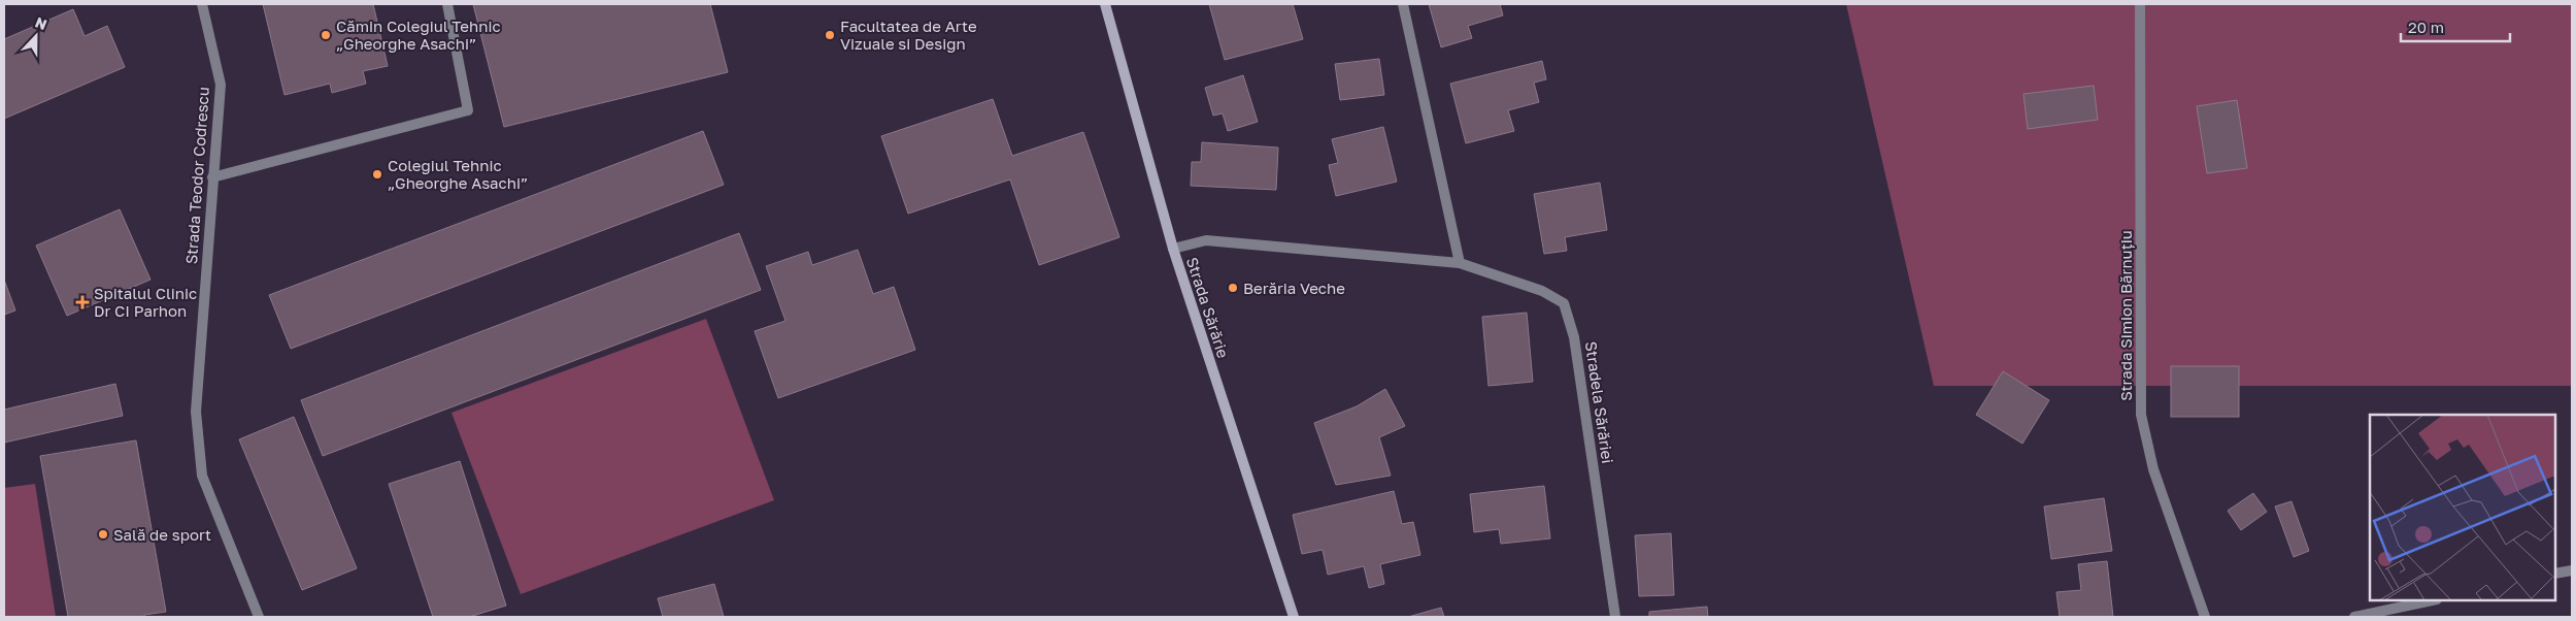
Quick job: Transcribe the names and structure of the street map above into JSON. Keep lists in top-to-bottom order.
{
  "streets": {
    "street": [
      "Strada Teodor Codrescu",
      "Strada Sărărie",
      "Strada Simion Bărnuțiu",
      "Stradela Sărăriei"
    ]
  },
  "crossings": [
    ["Strada Sărărie", "Stradela Sărăriei"]
  ],
  "places": {
    "other": [
      "Cămin Colegiul Tehnic „Gheorghe Asachi”",
      "Facultatea de Arte Vizuale si Design",
      "Colegiul Tehnic „Gheorghe Asachi”",
      "Berăria Veche",
      "Sală de sport"
    ],
    "health": ["Spitalul Clinic Dr CI Parhon"]
  },
  "scale_bar": "20 m",
  "north": "top"
}
